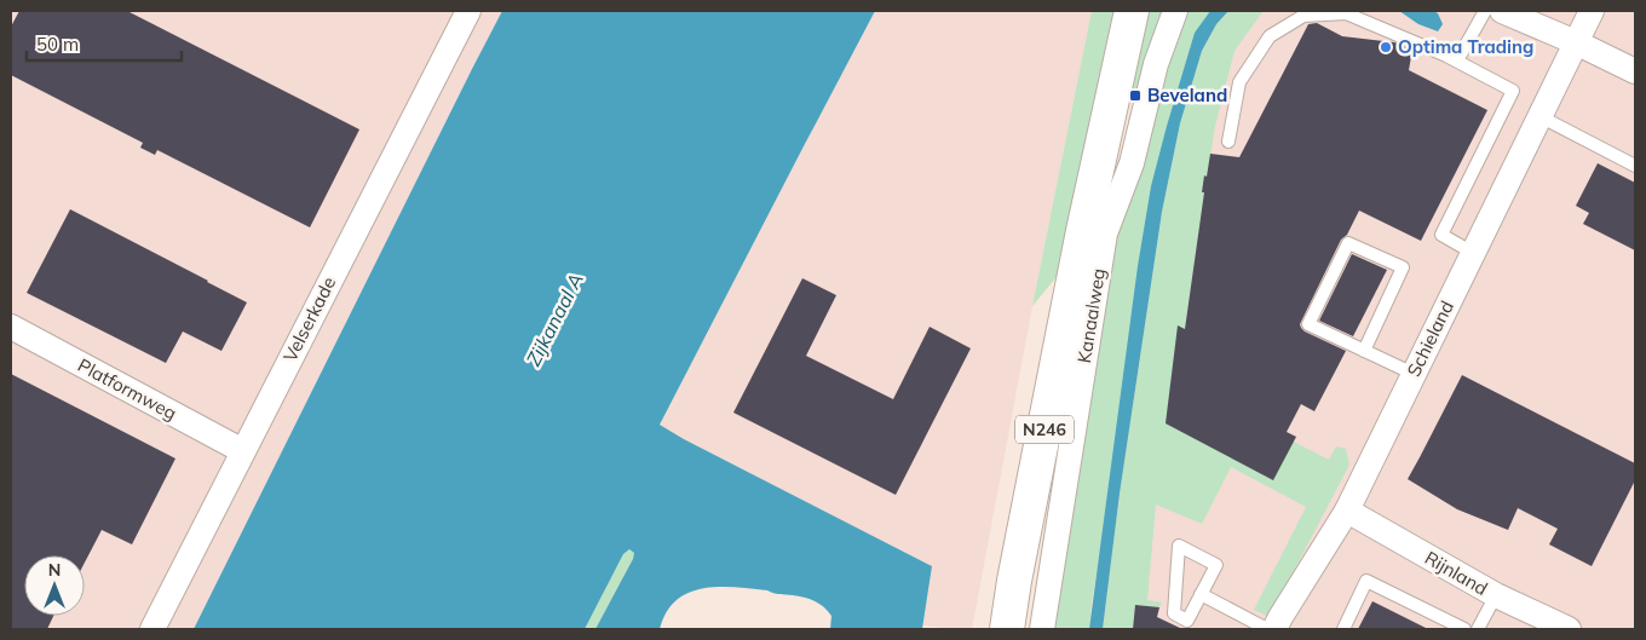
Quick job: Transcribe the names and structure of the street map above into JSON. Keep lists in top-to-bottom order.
{
  "streets": {
    "main road": ["Kanaalweg", "N246"],
    "street": [
      "Velserkade",
      "Schieland",
      "Platformweg",
      "Rijnland"
    ]
  },
  "crossings": [
    ["Velserkade", "Platformweg"],
    ["Schieland", "Rijnland"]
  ],
  "water": ["Zijkanaal A"],
  "places": {
    "other": ["Optima Trading"],
    "transit": ["Beveland"]
  },
  "scale_bar": "50 m",
  "north": "top"
}
